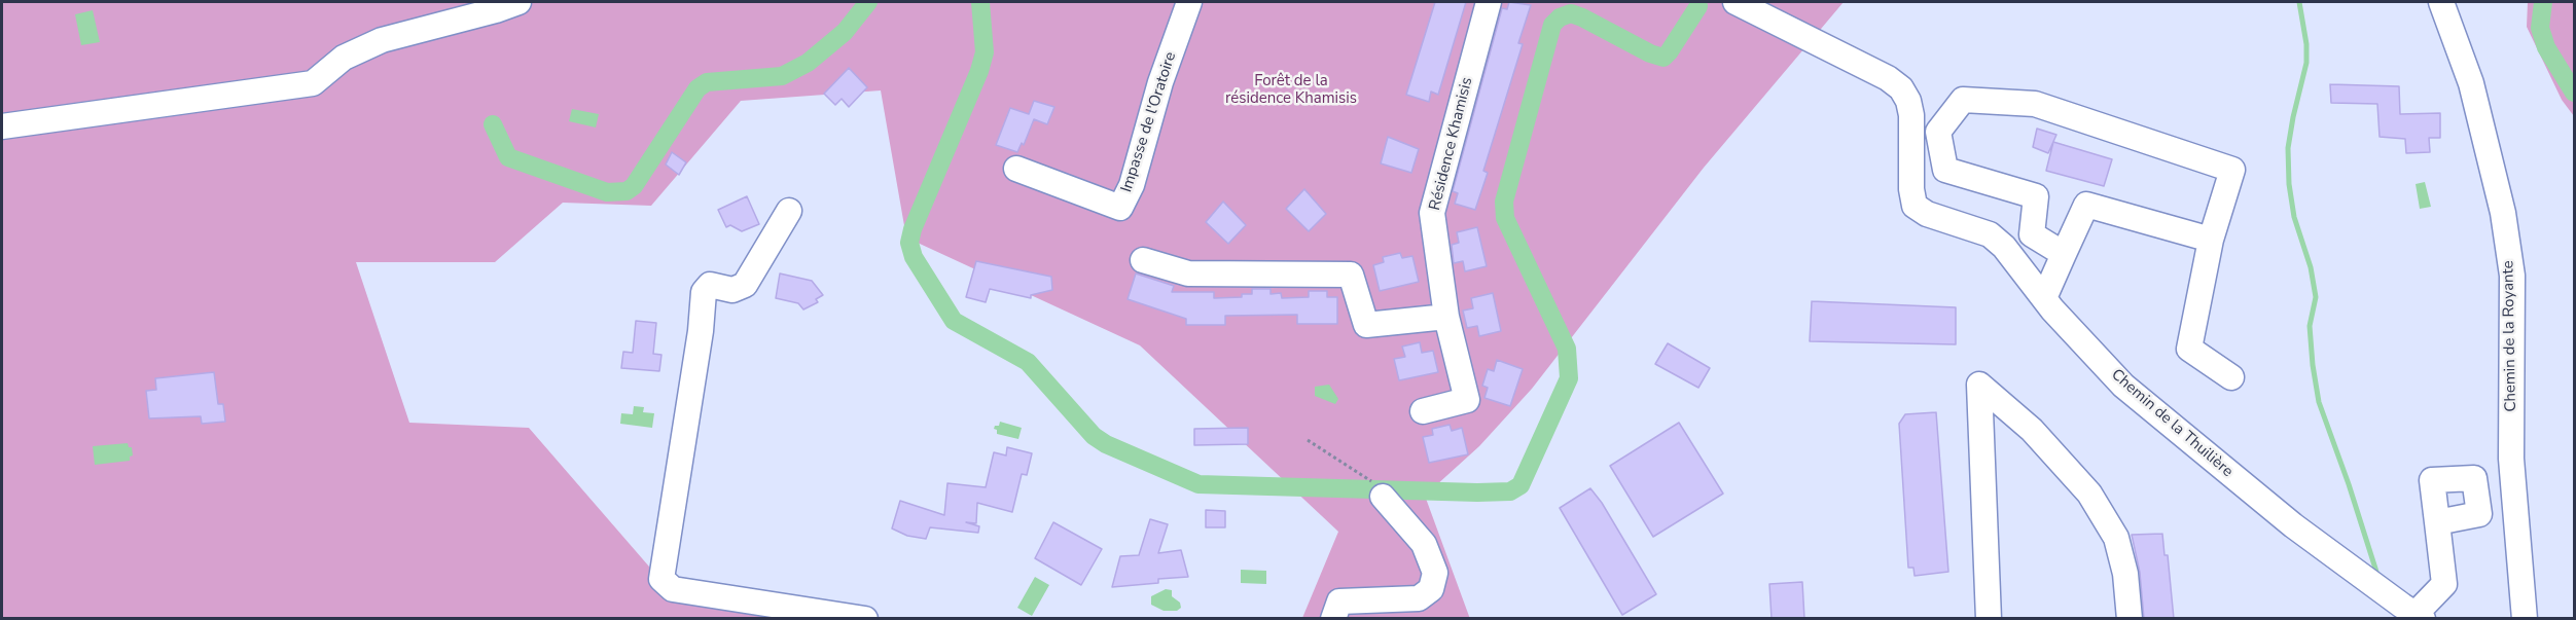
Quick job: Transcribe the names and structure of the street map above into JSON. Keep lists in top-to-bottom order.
{
  "streets": {
    "street": [
      "Impasse de l'Oratoire",
      "Résidence Khamisis",
      "Chemin de la Royante",
      "Chemin de la Thuilière"
    ]
  },
  "parks": ["Forêt de la résidence Khamisis"]
}
